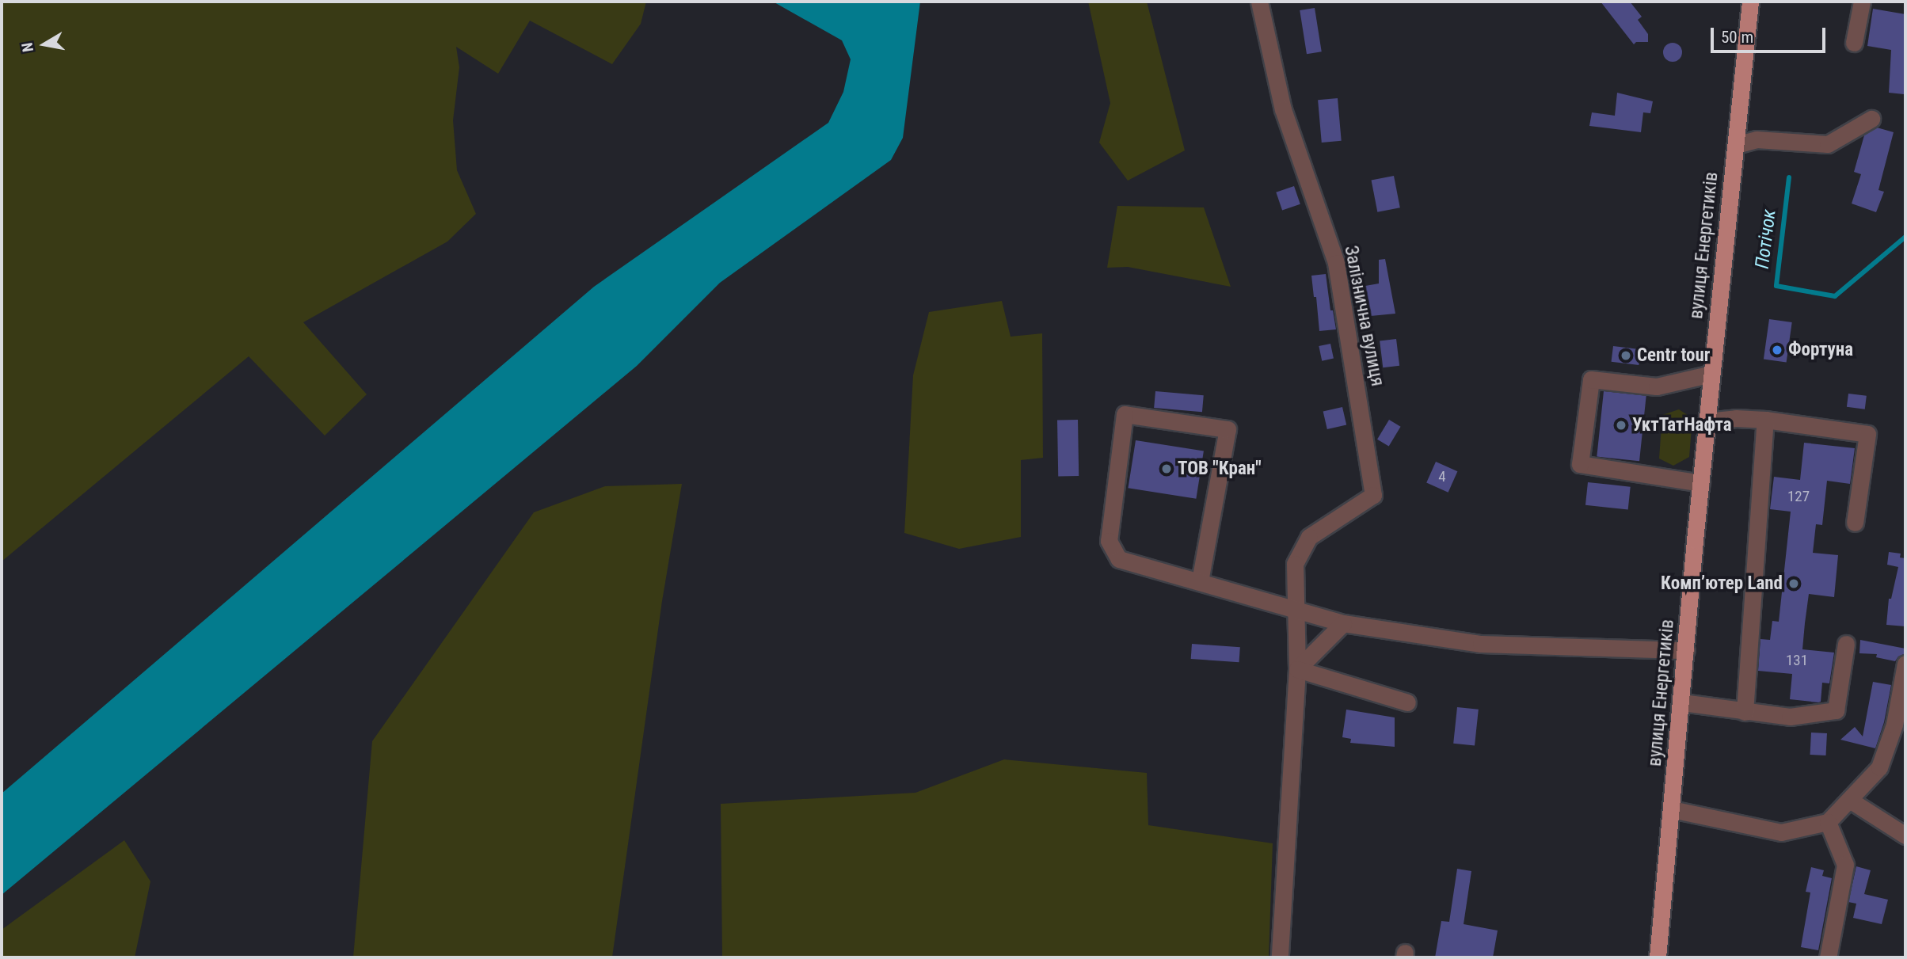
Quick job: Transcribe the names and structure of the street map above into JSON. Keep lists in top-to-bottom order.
{
  "streets": {
    "main road": ["вулиця Енергетиків"],
    "street": ["Залізнична вулиця"]
  },
  "water": ["Потічок"],
  "places": [
    "Фортуна",
    "Centr tour",
    "УктТатНафта",
    "ТОВ \"Кран\"",
    "Комп’ютер Land"
  ],
  "house_numbers": ["4", "127", "131"],
  "scale_bar": "50 m",
  "north": "left"
}
